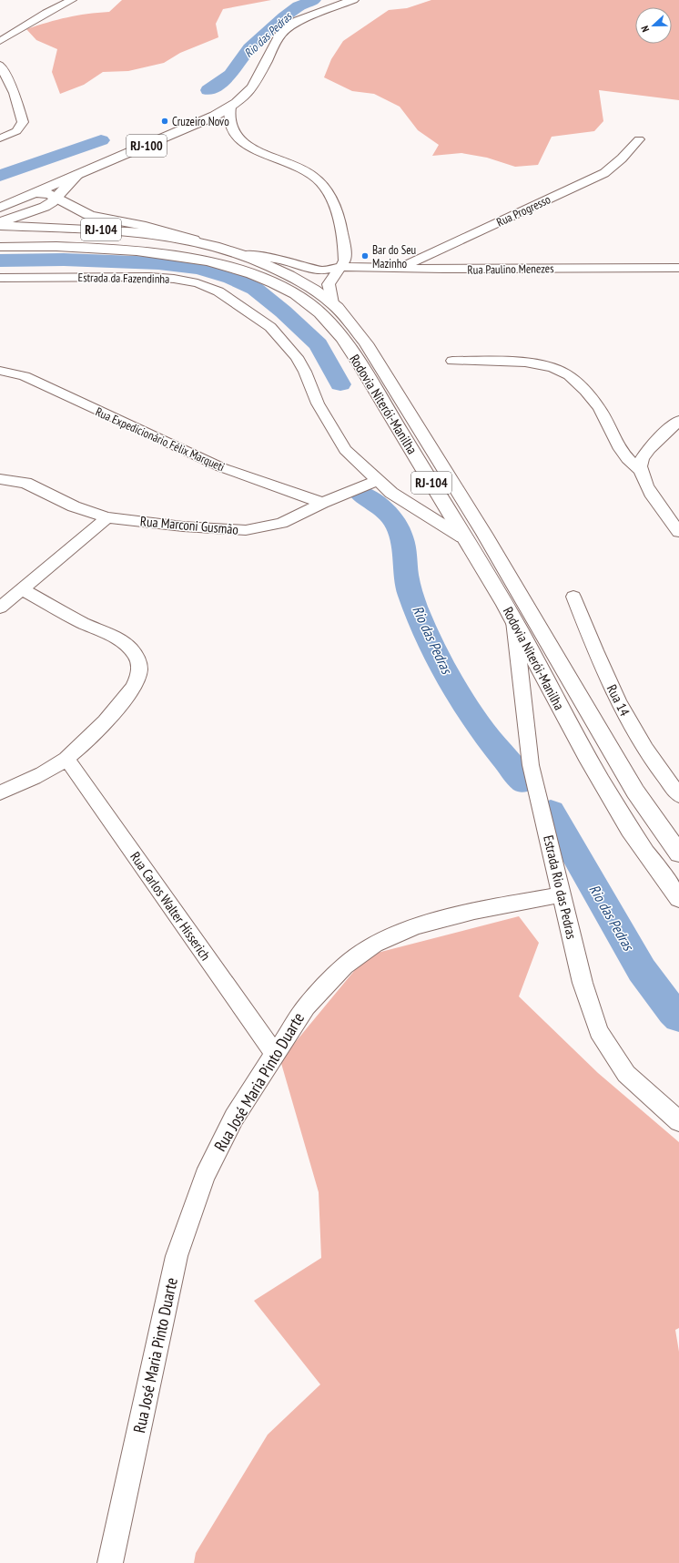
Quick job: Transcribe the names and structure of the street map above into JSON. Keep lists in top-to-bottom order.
{
  "streets": {
    "main road": ["RJ-100", "RJ-104", "Rodovia Niterói-Manilha"],
    "street": [
      "Rua Progresso",
      "Rua Paulino Menezes",
      "Estrada da Fazendinha",
      "Rua Expedicionário Félix Marqueti",
      "Rua Marconi Gusmão",
      "Rua 14",
      "Estrada Rio das Pedras",
      "Rua Carlos Walter Hisserich",
      "Rua José Maria Pinto Duarte"
    ]
  },
  "crossings": [
    ["Rua Progresso", "Rua Paulino Menezes"],
    ["Rua Paulino Menezes", "Rodovia Niterói-Manilha"],
    ["Estrada da Fazendinha", "Rodovia Niterói-Manilha"],
    ["Estrada da Fazendinha", "Rua Marconi Gusmão"],
    ["Rodovia Niterói-Manilha", "Estrada Rio das Pedras"],
    ["Rua Expedicionário Félix Marqueti", "Rua Marconi Gusmão"],
    ["Estrada Rio das Pedras", "Rua José Maria Pinto Duarte"],
    ["Rua Carlos Walter Hisserich", "Rua José Maria Pinto Duarte"]
  ],
  "water": ["Rio das Pedras"],
  "places": ["Cruzeiro Novo", "Bar do Seu Mazinho"],
  "north": "left"
}
